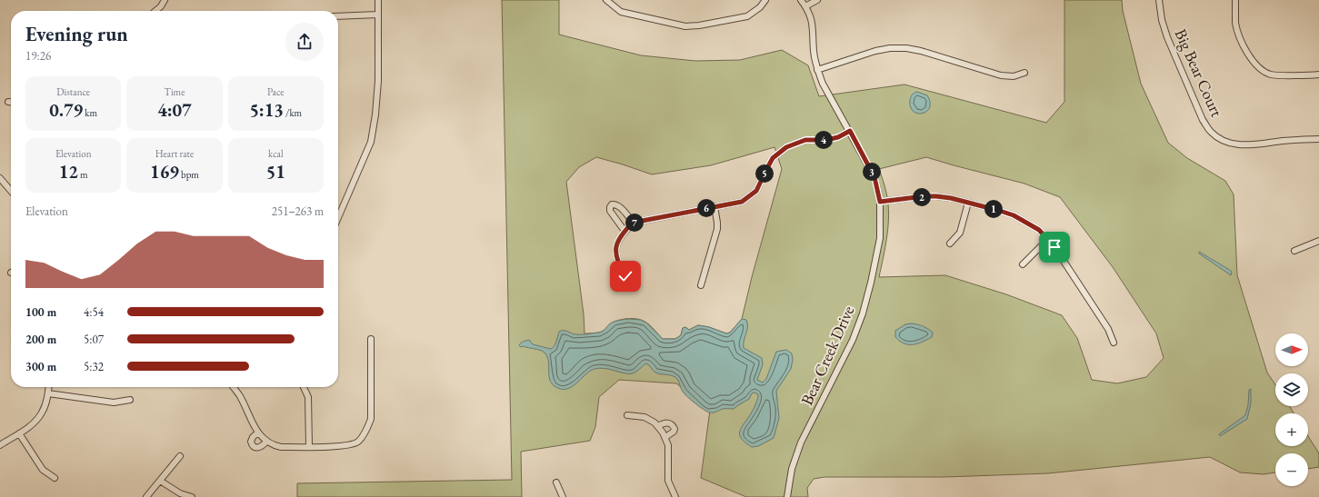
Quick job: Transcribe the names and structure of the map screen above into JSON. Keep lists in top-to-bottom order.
{
  "streets": {
    "street": ["Big Bear Court", "Bear Creek Drive"]
  },
  "north": "right",
  "page": {
    "heading": ["Evening run", "19:26"],
    "stats": [
      ["Distance", "0.79 km"],
      ["Time", "4:07"],
      ["Pace", "5:13 /km"],
      ["Elevation", "12 m"],
      ["Heart rate", "169 bpm"],
      ["kcal", "51"]
    ],
    "pins": [
      "4",
      "3",
      "5",
      "2",
      "6",
      "1",
      "7"
    ],
    "chart": ["Elevation", "251–263 m"],
    "list": [
      {
        "name": "100 m",
        "note": "4:54"
      },
      {
        "name": "200 m",
        "note": "5:07"
      },
      {
        "name": "300 m",
        "note": "5:32"
      }
    ],
    "map_buttons": ["+", "−"]
  }
}
